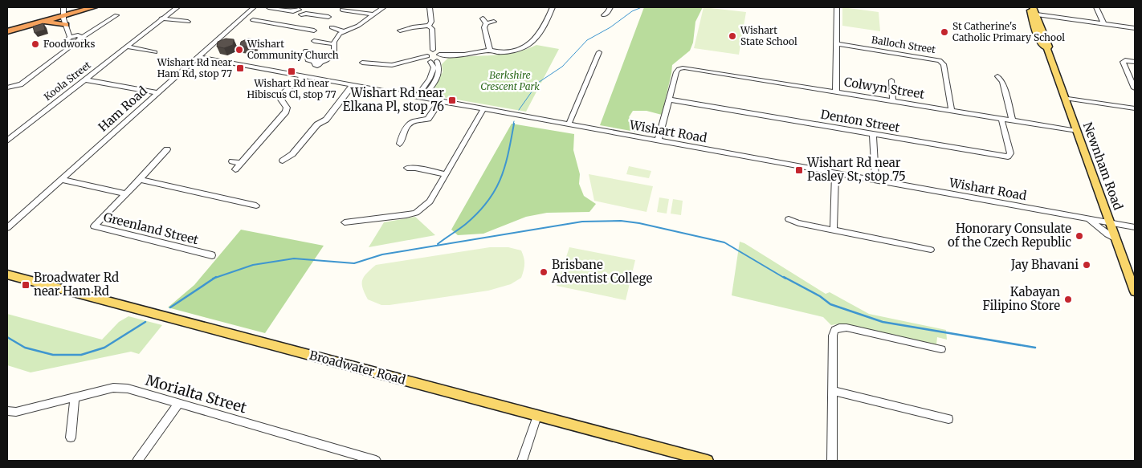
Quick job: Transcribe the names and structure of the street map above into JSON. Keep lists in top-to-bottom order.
{
  "streets": {
    "main road": ["Newnham Road", "Broadwater Road"],
    "street": [
      "Balloch Street",
      "Koola Street",
      "Colwyn Street",
      "Ham Road",
      "Denton Street",
      "Wishart Road",
      "Greenland Street",
      "Morialta Street"
    ]
  },
  "crossings": [
    ["Balloch Street", "Colwyn Street"],
    ["Colwyn Street", "Denton Street"],
    ["Colwyn Street", "Newnham Road"],
    ["Ham Road", "Wishart Road"],
    ["Wishart Road", "Newnham Road"]
  ],
  "parks": ["Berkshire Crescent Park"],
  "places": {
    "other": [
      "St Catherine's Catholic Primary School",
      "Wishart State School",
      "Foodworks",
      "Wishart Community Church",
      "Honorary Consulate of the Czech Republic",
      "Jay Bhavani",
      "Brisbane Adventist College",
      "Kabayan Filipino Store"
    ],
    "transit": [
      "Wishart Rd near Ham Rd, stop 77",
      "Wishart Rd near Hibiscus Cl, stop 77",
      "Wishart Rd near Elkana Pl, stop 76",
      "Wishart Rd near Pasley St, stop 75",
      "Broadwater Rd near Ham Rd"
    ]
  }
}
